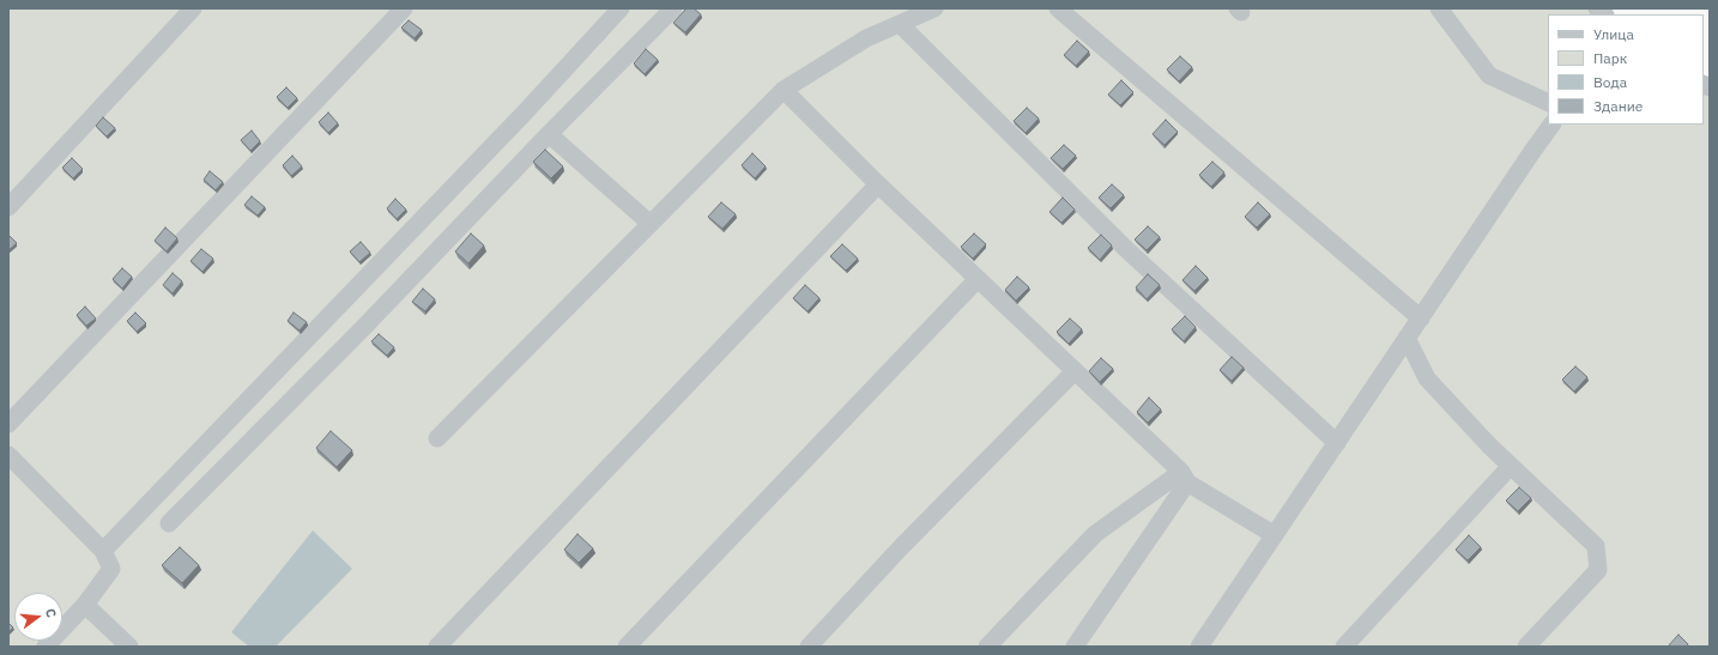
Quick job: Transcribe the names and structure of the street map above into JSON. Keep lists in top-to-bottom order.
{
  "legend": [
    "Улица",
    "Парк",
    "Вода",
    "Здание"
  ],
  "north": "right"
}
